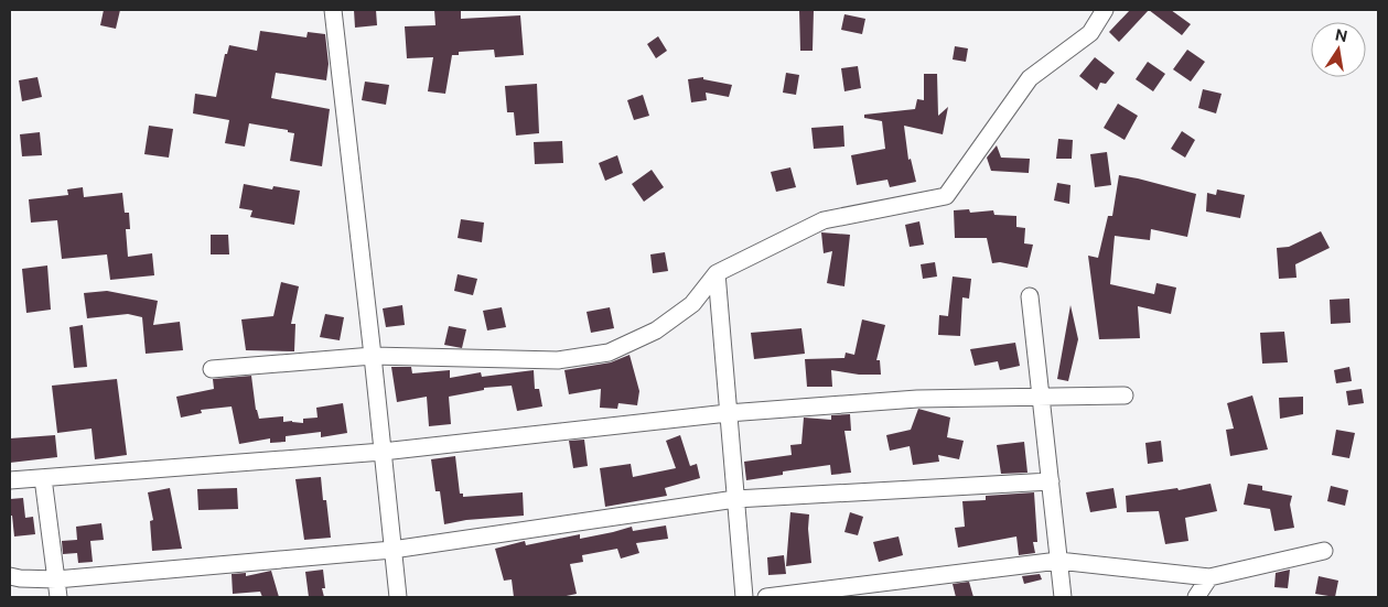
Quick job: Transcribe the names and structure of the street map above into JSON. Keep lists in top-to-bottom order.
{
  "north": "top"
}
